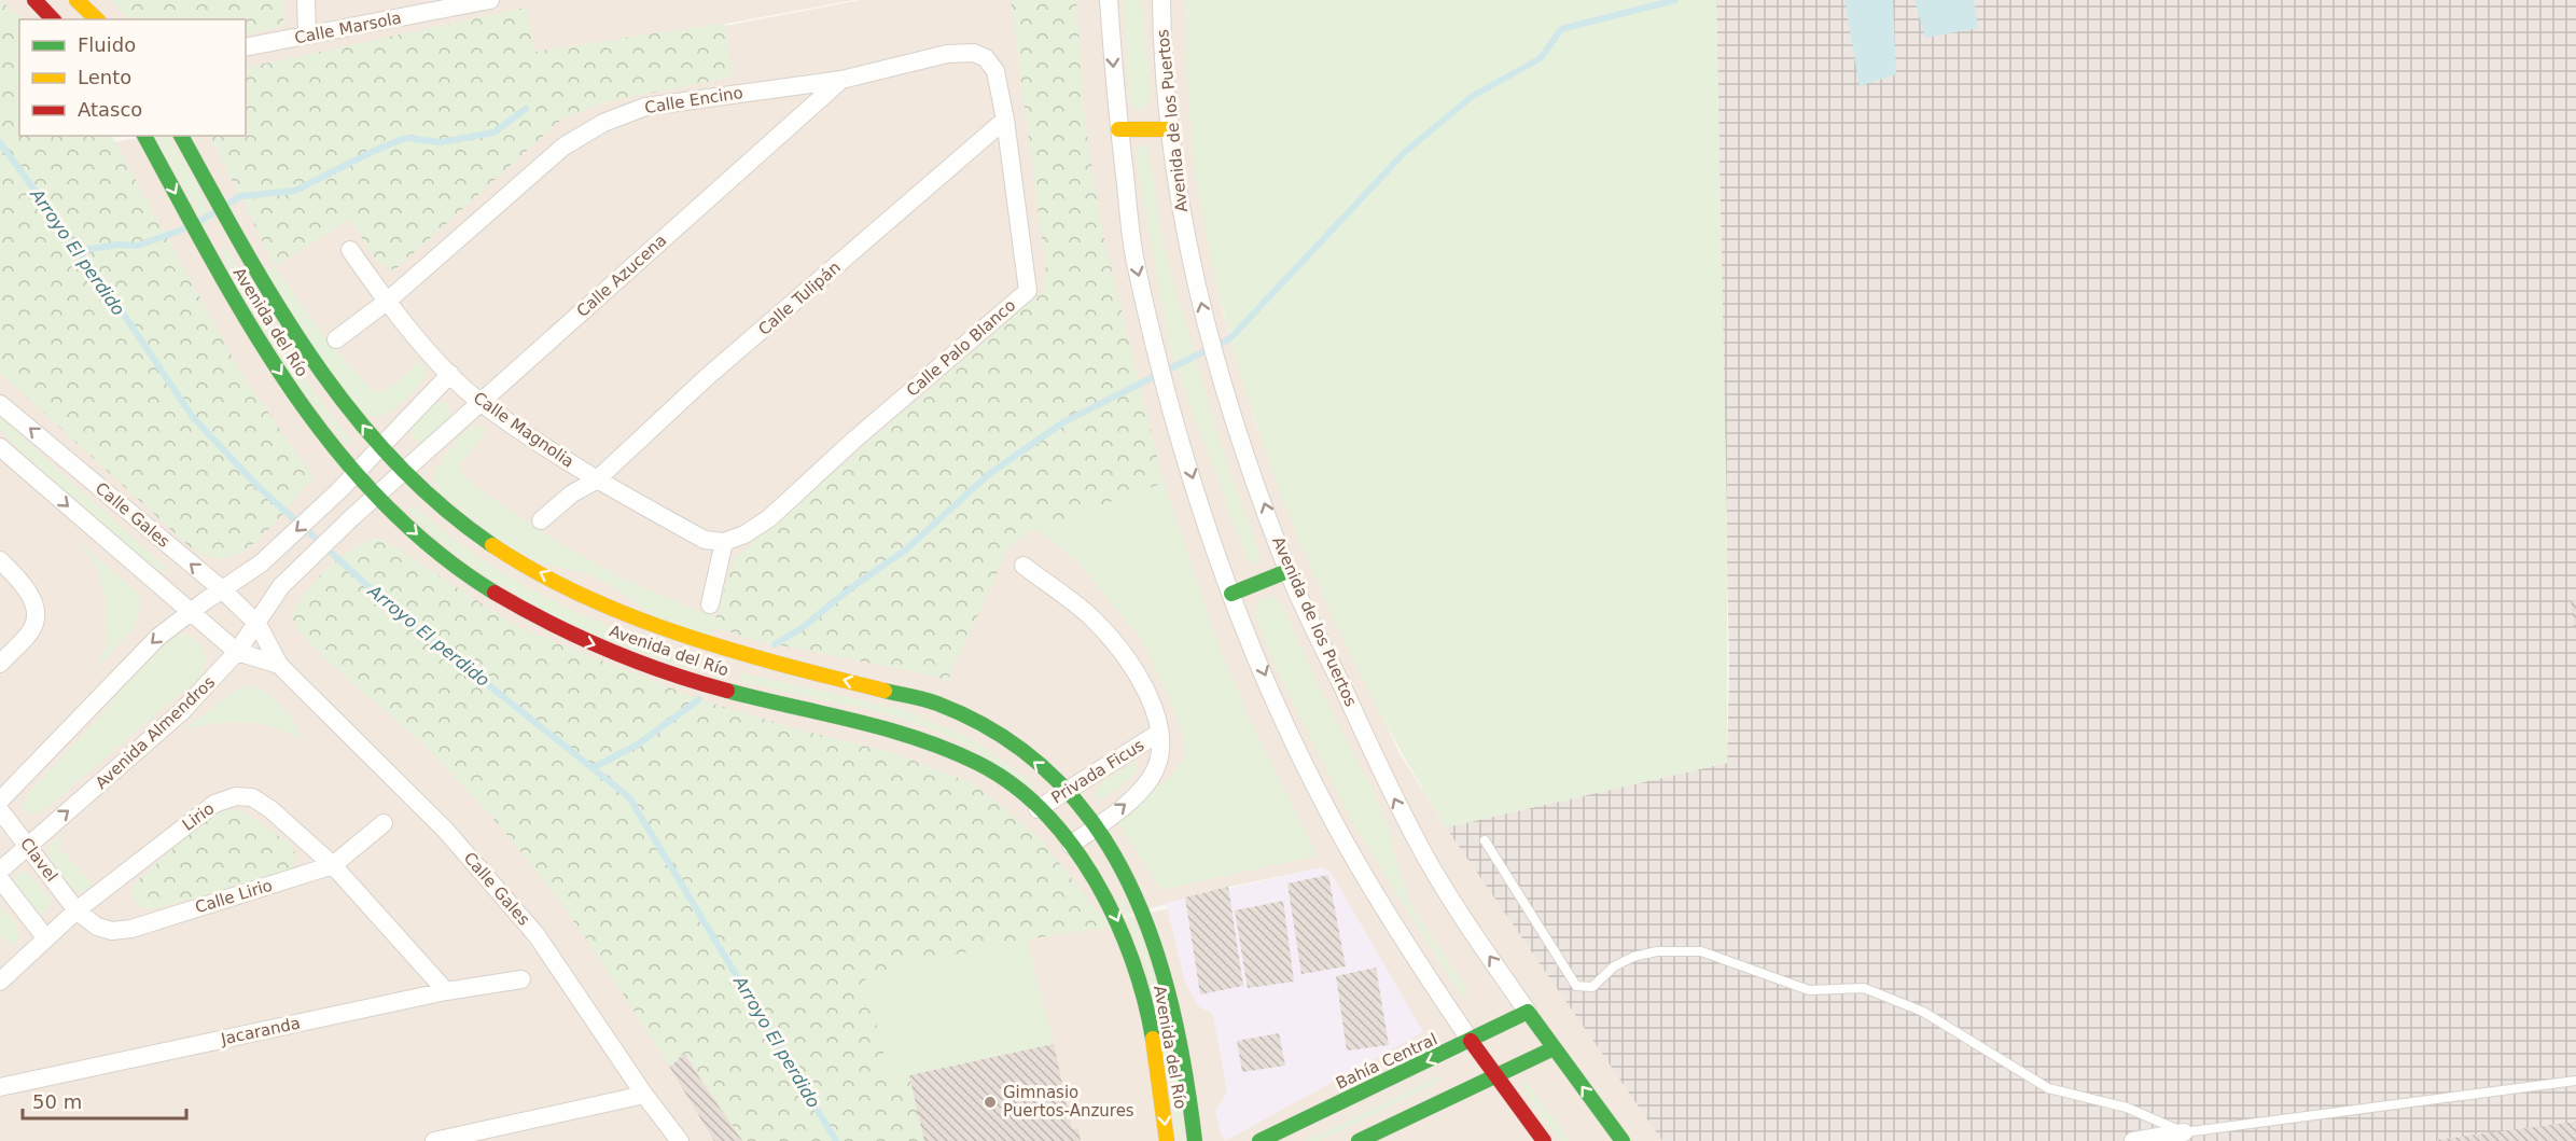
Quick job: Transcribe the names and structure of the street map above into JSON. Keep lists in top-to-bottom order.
{
  "streets": {
    "street": [
      "Calle Marsola",
      "Calle Encino",
      "Avenida de los Puertos",
      "Calle Azucena",
      "Calle Tulipán",
      "Avenida del Río",
      "Calle Palo Blanco",
      "Calle Magnolia",
      "Calle Gales",
      "Avenida Almendros",
      "Privada Ficus",
      "Lirio",
      "Clavel",
      "Calle Lirio",
      "Jacaranda",
      "Bahía Central"
    ]
  },
  "crossings": [
    ["Calle Encino", "Calle Azucena"],
    ["Calle Encino", "Calle Palo Blanco"],
    ["Calle Encino", "Calle Magnolia"],
    ["Avenida de los Puertos", "Bahía Central"],
    ["Calle Azucena", "Avenida del Río"],
    ["Calle Azucena", "Calle Magnolia"],
    ["Calle Azucena", "Avenida Almendros"],
    ["Calle Tulipán", "Calle Palo Blanco"],
    ["Calle Tulipán", "Calle Magnolia"],
    ["Avenida del Río", "Avenida Almendros"],
    ["Avenida del Río", "Privada Ficus"],
    ["Calle Palo Blanco", "Calle Magnolia"],
    ["Calle Gales", "Avenida Almendros"],
    ["Avenida Almendros", "Clavel"],
    ["Lirio", "Clavel"],
    ["Lirio", "Calle Lirio"],
    ["Lirio", "Jacaranda"],
    ["Clavel", "Calle Lirio"]
  ],
  "water": ["Arroyo El perdido"],
  "places": ["Gimnasio Puertos-Anzures"],
  "legend": ["Fluido", "Lento", "Atasco"],
  "scale_bar": "50 m"
}
